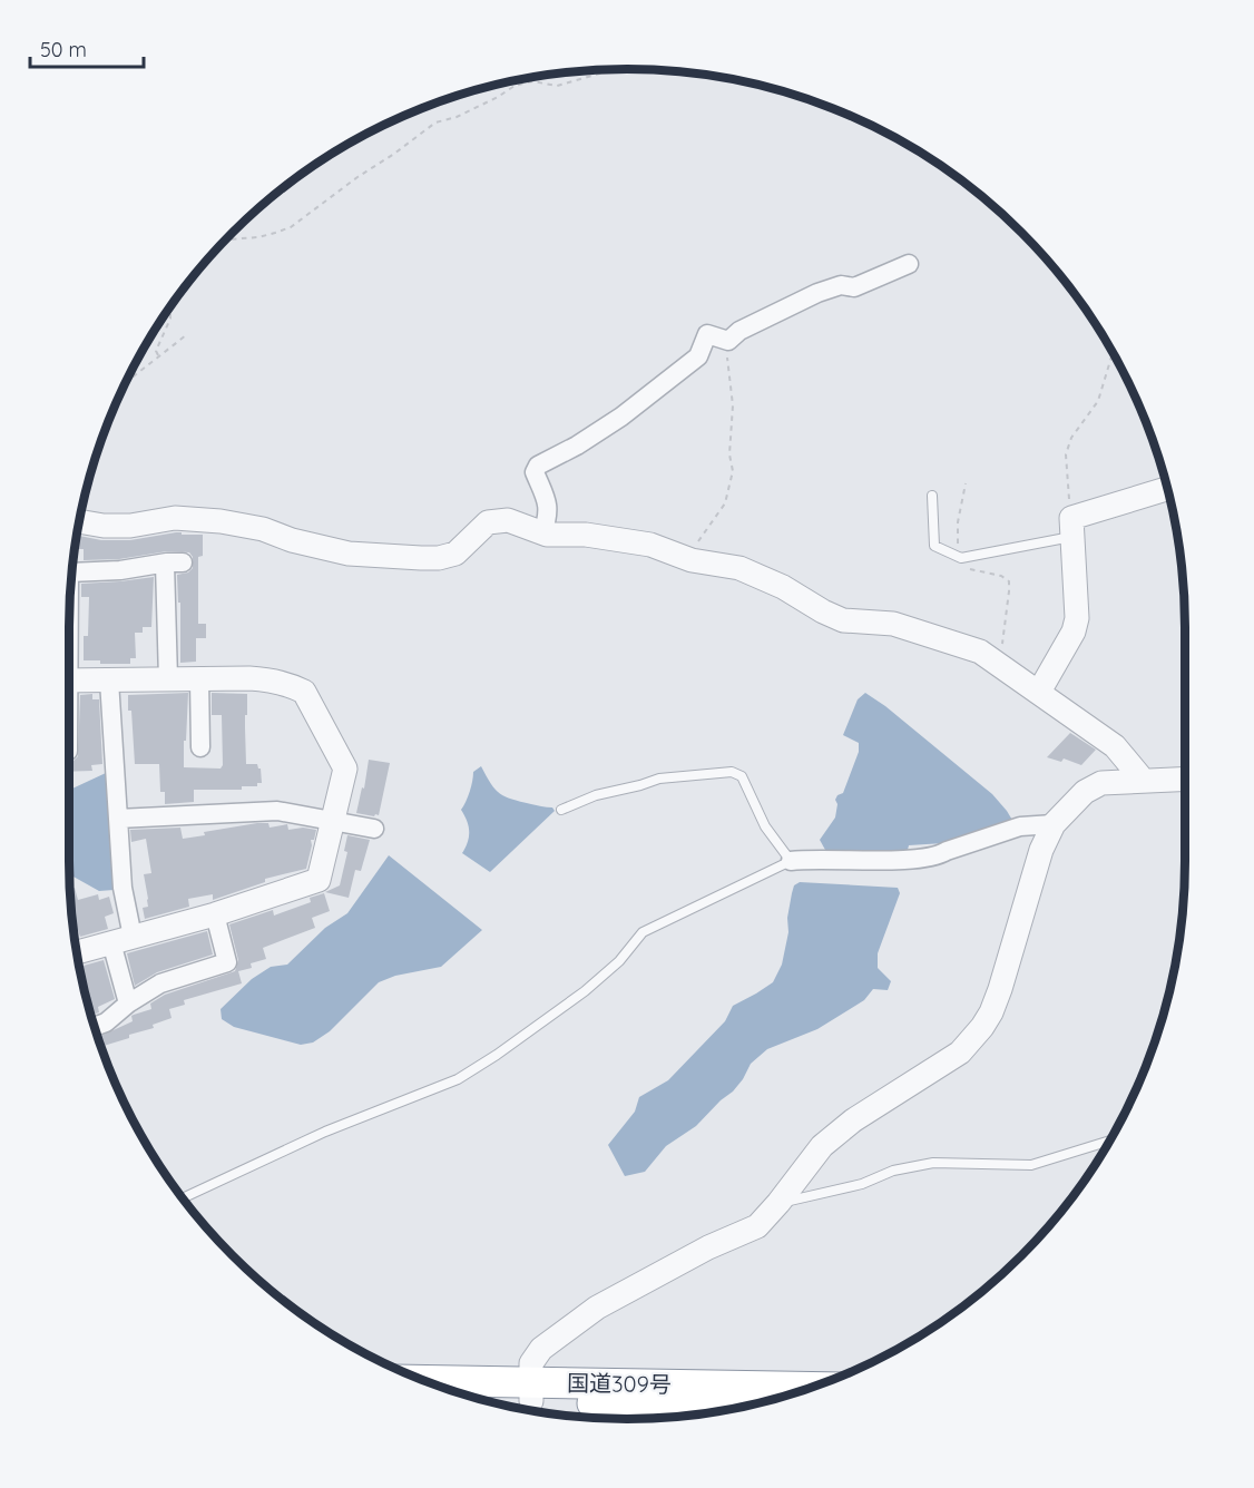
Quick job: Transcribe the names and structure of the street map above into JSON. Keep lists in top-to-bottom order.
{
  "streets": {
    "highway": ["国道309号"]
  },
  "scale_bar": "50 m"
}
